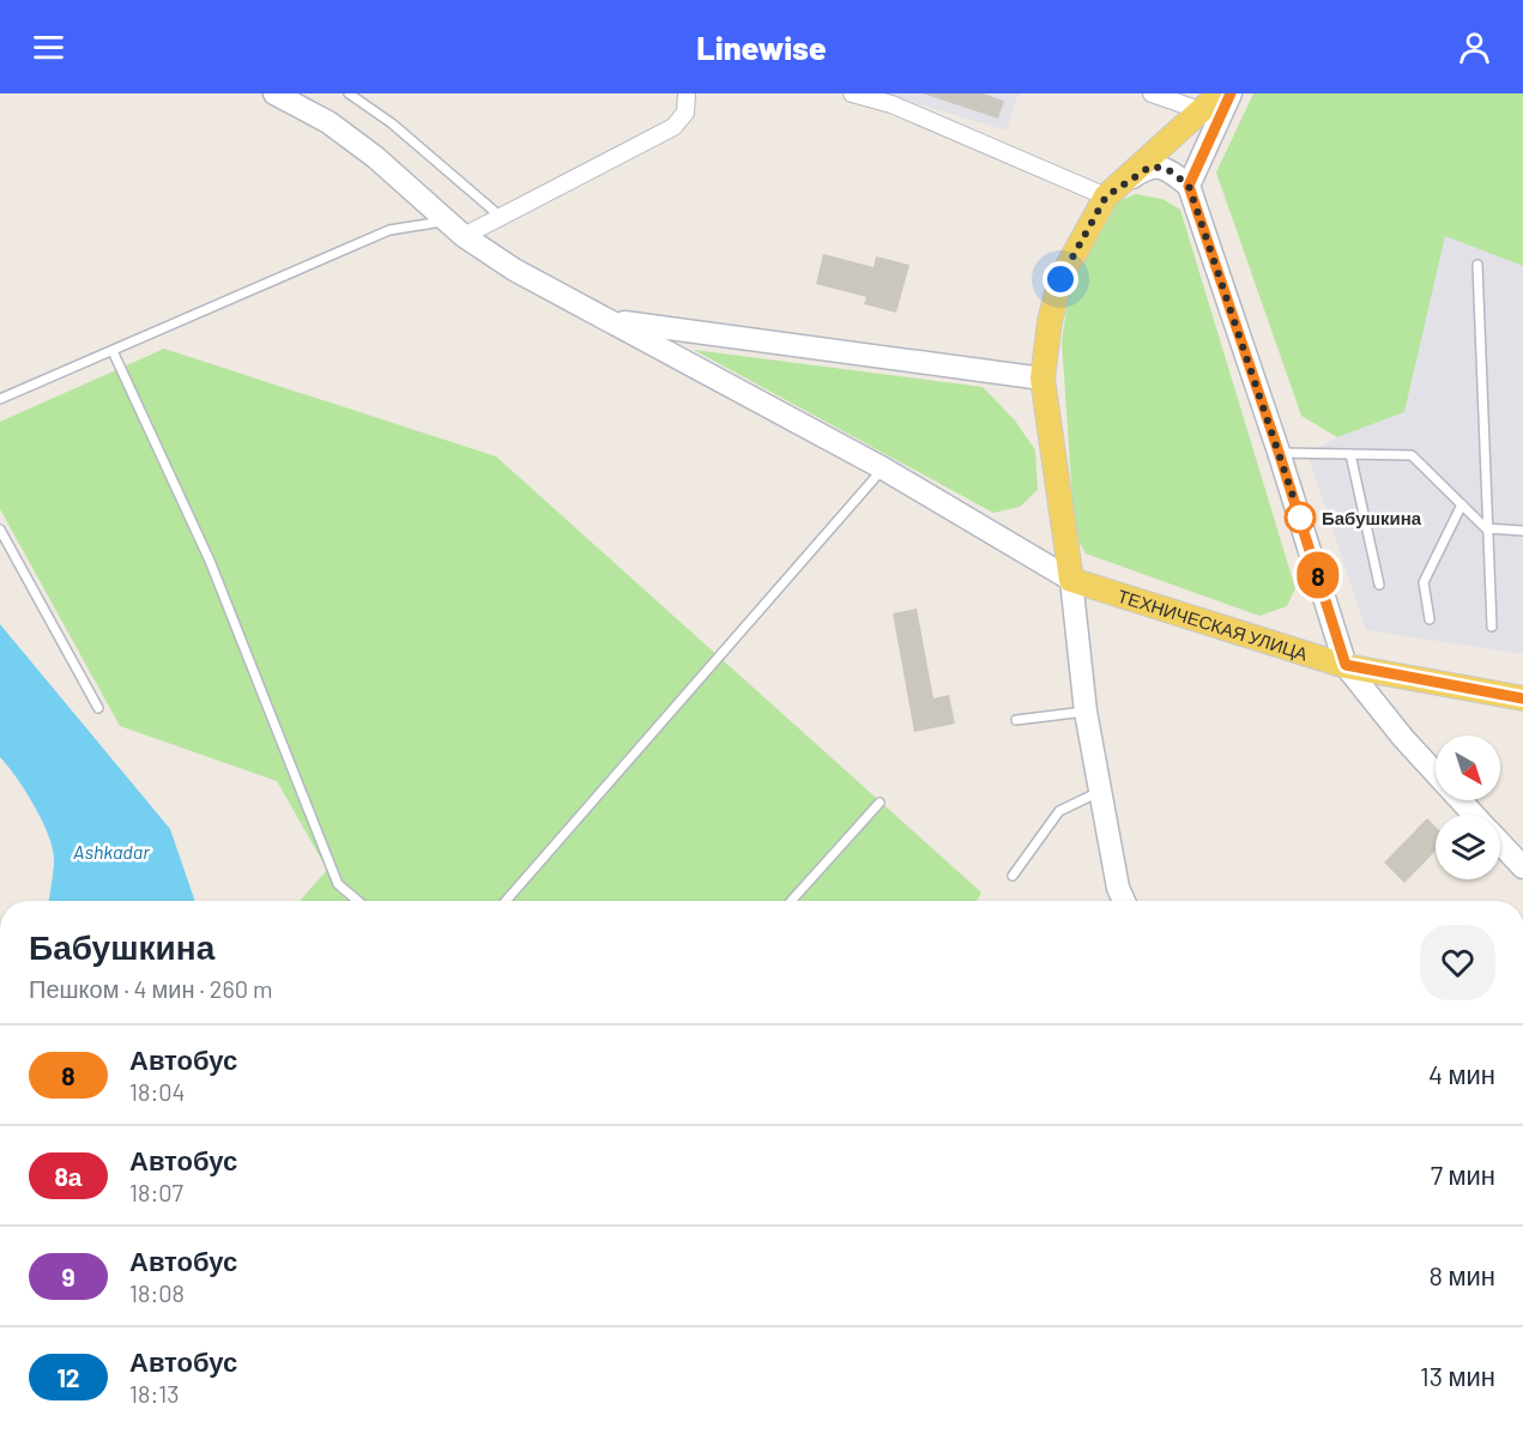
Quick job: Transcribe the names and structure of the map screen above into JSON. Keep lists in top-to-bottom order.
{
  "streets": {
    "main road": ["ТЕХНИЧЕСКАЯ УЛИЦА"]
  },
  "water": ["Ashkadar"],
  "places": ["Бабушкина"],
  "lines": ["bus line 8"],
  "north": "bottom right",
  "page": {
    "header": "Linewise",
    "on_map": "8",
    "heading": ["Бабушкина", "Пешком · 4 мин · 260 m"],
    "list": [
      {
        "mark": "8",
        "name": "Автобус",
        "note": "18:04",
        "value": "4 мин"
      },
      {
        "mark": "8а",
        "name": "Автобус",
        "note": "18:07",
        "value": "7 мин"
      },
      {
        "mark": "9",
        "name": "Автобус",
        "note": "18:08",
        "value": "8 мин"
      },
      {
        "mark": "12",
        "name": "Автобус",
        "note": "18:13",
        "value": "13 мин"
      }
    ]
  }
}
